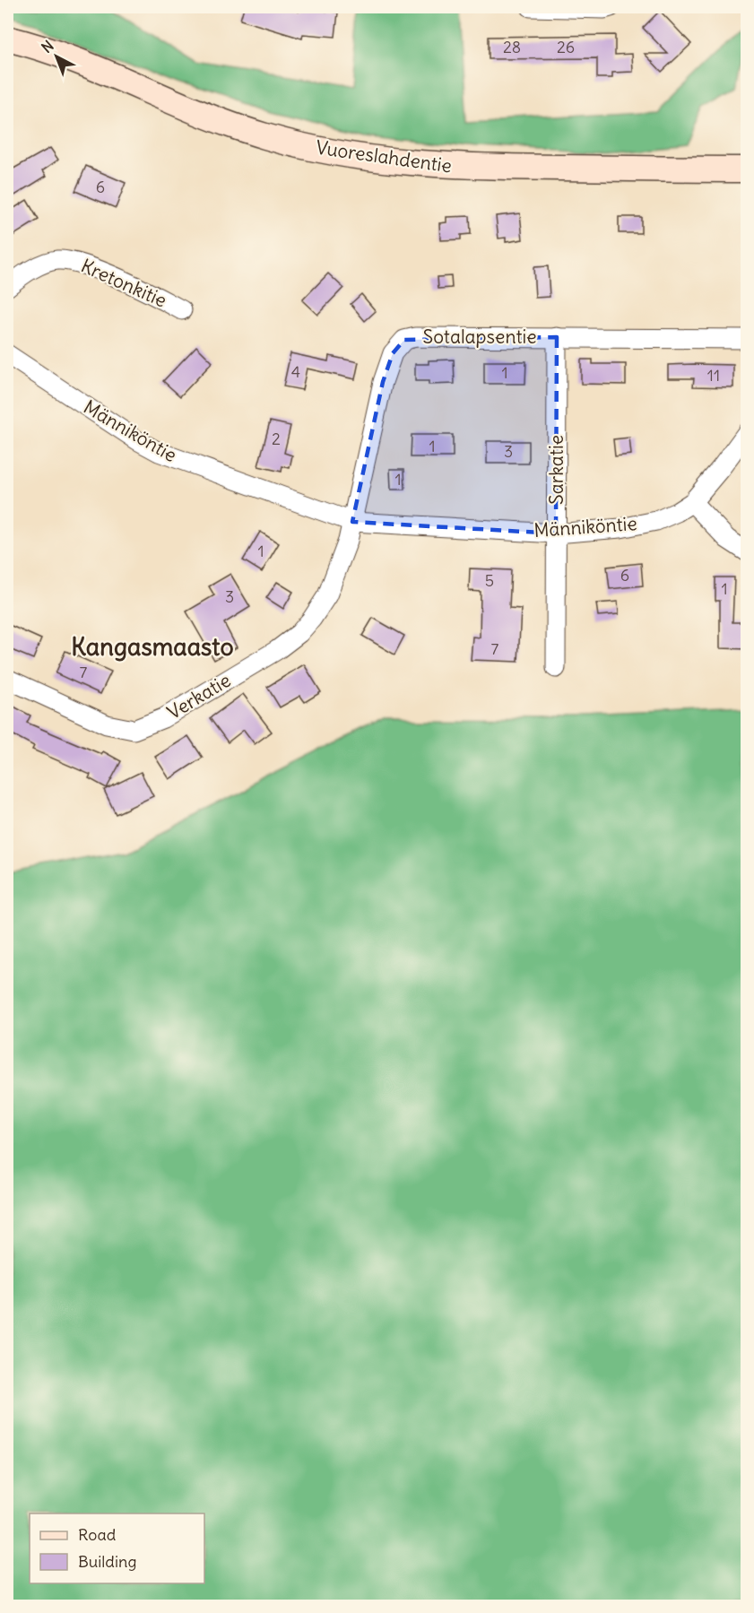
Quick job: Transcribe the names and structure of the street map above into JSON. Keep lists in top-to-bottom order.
{
  "streets": {
    "street": [
      "Vuoreslahdentie",
      "Kretonkitie",
      "Sotalapsentie",
      "Männiköntie",
      "Sarkatie",
      "Verkatie"
    ]
  },
  "crossings": [
    ["Sotalapsentie", "Männiköntie"],
    ["Sotalapsentie", "Sarkatie"],
    ["Sotalapsentie", "Verkatie"],
    ["Männiköntie", "Sarkatie"],
    ["Männiköntie", "Verkatie"]
  ],
  "districts": ["Kangasmaasto"],
  "house_numbers": [
    "28",
    "26",
    "6",
    "4",
    "1",
    "11",
    "2",
    "1",
    "3",
    "1",
    "1",
    "6",
    "5",
    "1",
    "3",
    "7",
    "7"
  ],
  "legend": ["Road", "Building"],
  "north": "top left"
}
